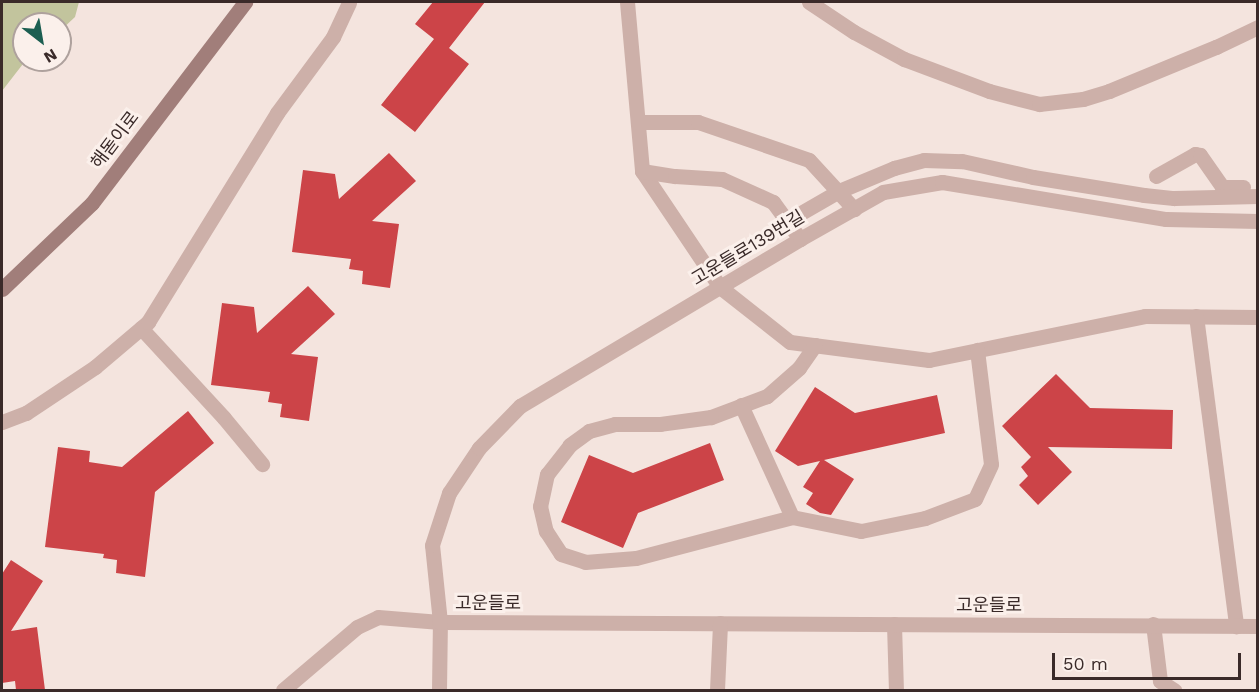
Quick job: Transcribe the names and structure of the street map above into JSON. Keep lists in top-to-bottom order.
{
  "streets": {
    "street": ["해돋이로", "고운들로139번길", "고운들로"]
  },
  "crossings": [
    ["고운들로139번길", "고운들로"]
  ],
  "scale_bar": "50 m",
  "north": "bottom right"
}
